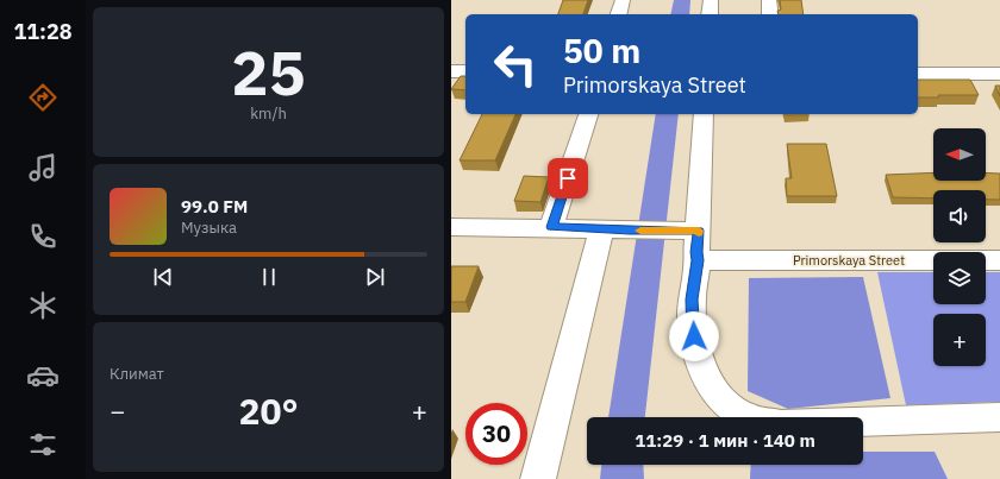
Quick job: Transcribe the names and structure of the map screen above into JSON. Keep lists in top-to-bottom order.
{
  "streets": {
    "street": ["Primorskaya Street"]
  },
  "north": "left",
  "page": {
    "tabs": "11:28",
    "tile": [
      ["25", "km/h"],
      "Климат"
    ],
    "turn": ["50 m", "Primorskaya Street"],
    "map_buttons": "+",
    "song": ["99.0 FM", "Музыка"],
    "heat": ["−", "20°", "+"],
    "limit": "30",
    "trip": "11:29 · 1 мин · 140 m"
  }
}
